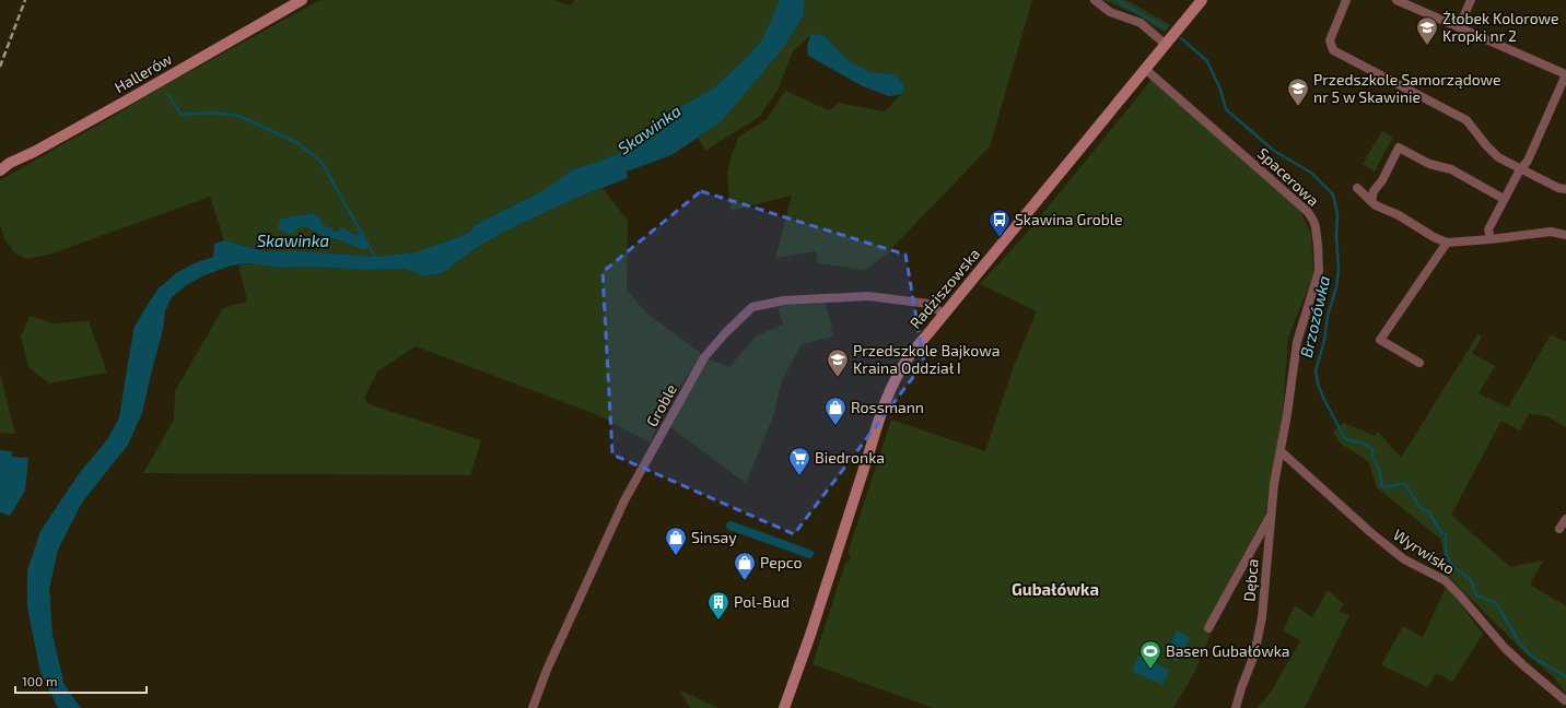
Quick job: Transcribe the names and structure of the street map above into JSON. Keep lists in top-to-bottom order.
{
  "streets": {
    "street": [
      "Hallerów",
      "Spacerowa",
      "Radziszowska",
      "Groble",
      "Wyrwisko",
      "Dębca"
    ]
  },
  "crossings": [
    ["Spacerowa", "Radziszowska"],
    ["Spacerowa", "Wyrwisko"],
    ["Spacerowa", "Dębca"],
    ["Radziszowska", "Groble"],
    ["Wyrwisko", "Dębca"]
  ],
  "districts": ["Gubałówka"],
  "water": ["Skawinka", "Brzozówka"],
  "places": {
    "school or university": ["Żłobek Kolorowe Kropki nr 2", "Przedszkole Samorządowe nr 5 w Skawinie", "Przedszkole Bajkowa Kraina Oddział I"],
    "bus stop": ["Skawina Groble"],
    "shop": ["Rossmann", "Sinsay", "Pepco"],
    "supermarket": ["Biedronka"],
    "building": ["Pol-Bud"],
    "sports": ["Basen Gubałówka"]
  },
  "scale_bar": "100 m"
}
